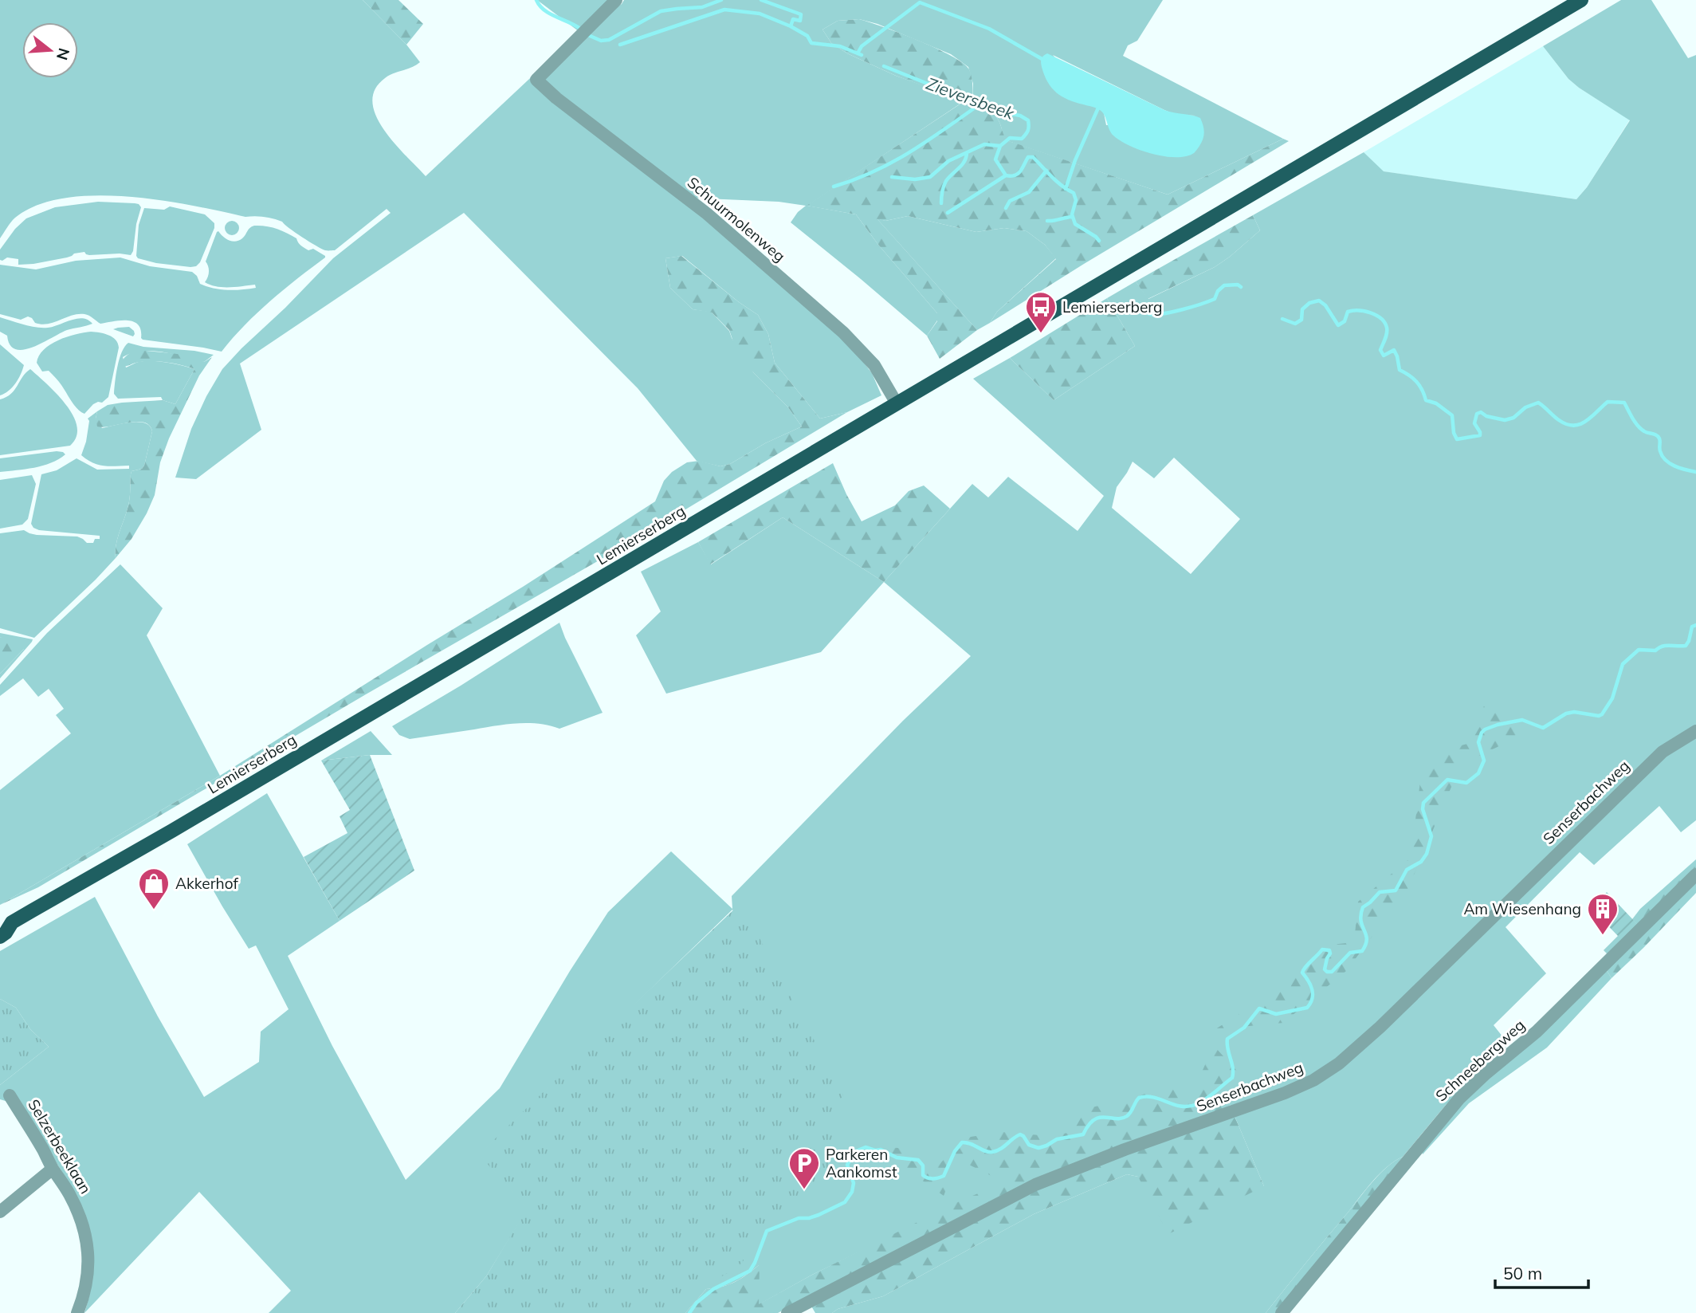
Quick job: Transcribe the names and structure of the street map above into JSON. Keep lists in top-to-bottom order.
{
  "streets": {
    "main road": ["Lemierserberg"],
    "street": [
      "Schuurmolenweg",
      "Senserbachweg",
      "Schneebergweg",
      "Selzerbeeklaan"
    ]
  },
  "crossings": [
    ["Schuurmolenweg", "Lemierserberg"]
  ],
  "water": ["Zieversbeek"],
  "places": {
    "bus stop": ["Lemierserberg"],
    "shop": ["Akkerhof"],
    "building": ["Am Wiesenhang"],
    "parking": ["Parkeren Aankomst"]
  },
  "scale_bar": "50 m",
  "north": "right"
}
